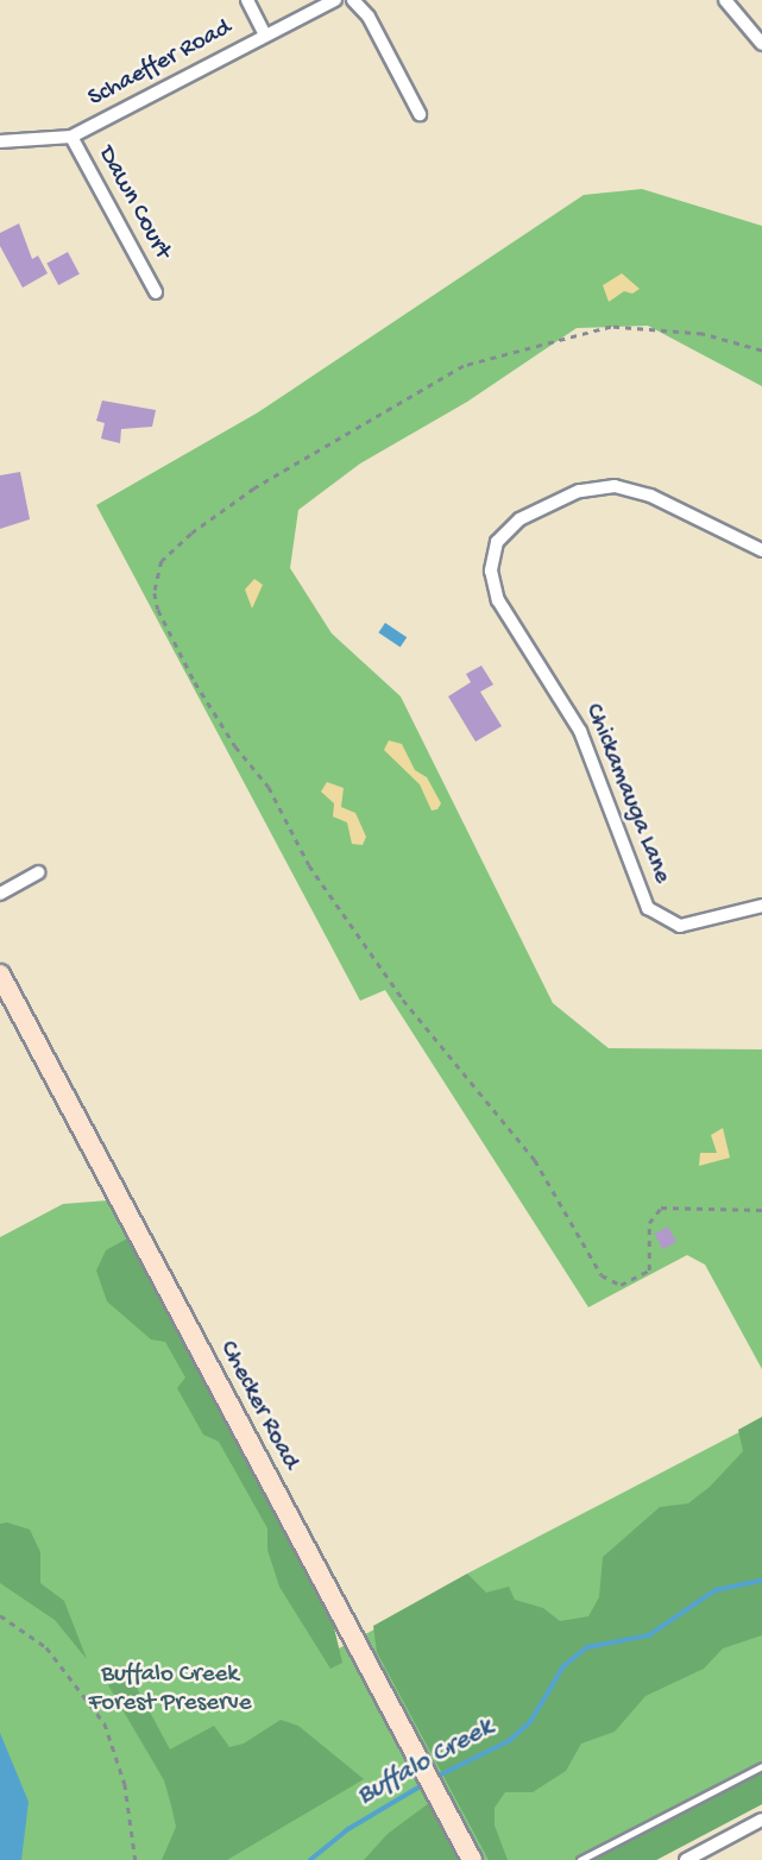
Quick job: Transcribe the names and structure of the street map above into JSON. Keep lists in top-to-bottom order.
{
  "streets": {
    "street": [
      "Schaeffer Road",
      "Dawn Court",
      "Chickamauga Lane",
      "Checker Road"
    ]
  },
  "crossings": [
    ["Schaeffer Road", "Dawn Court"]
  ],
  "water": ["Buffalo Creek"],
  "parks": ["Buffalo Creek Forest Preserve"]
}
